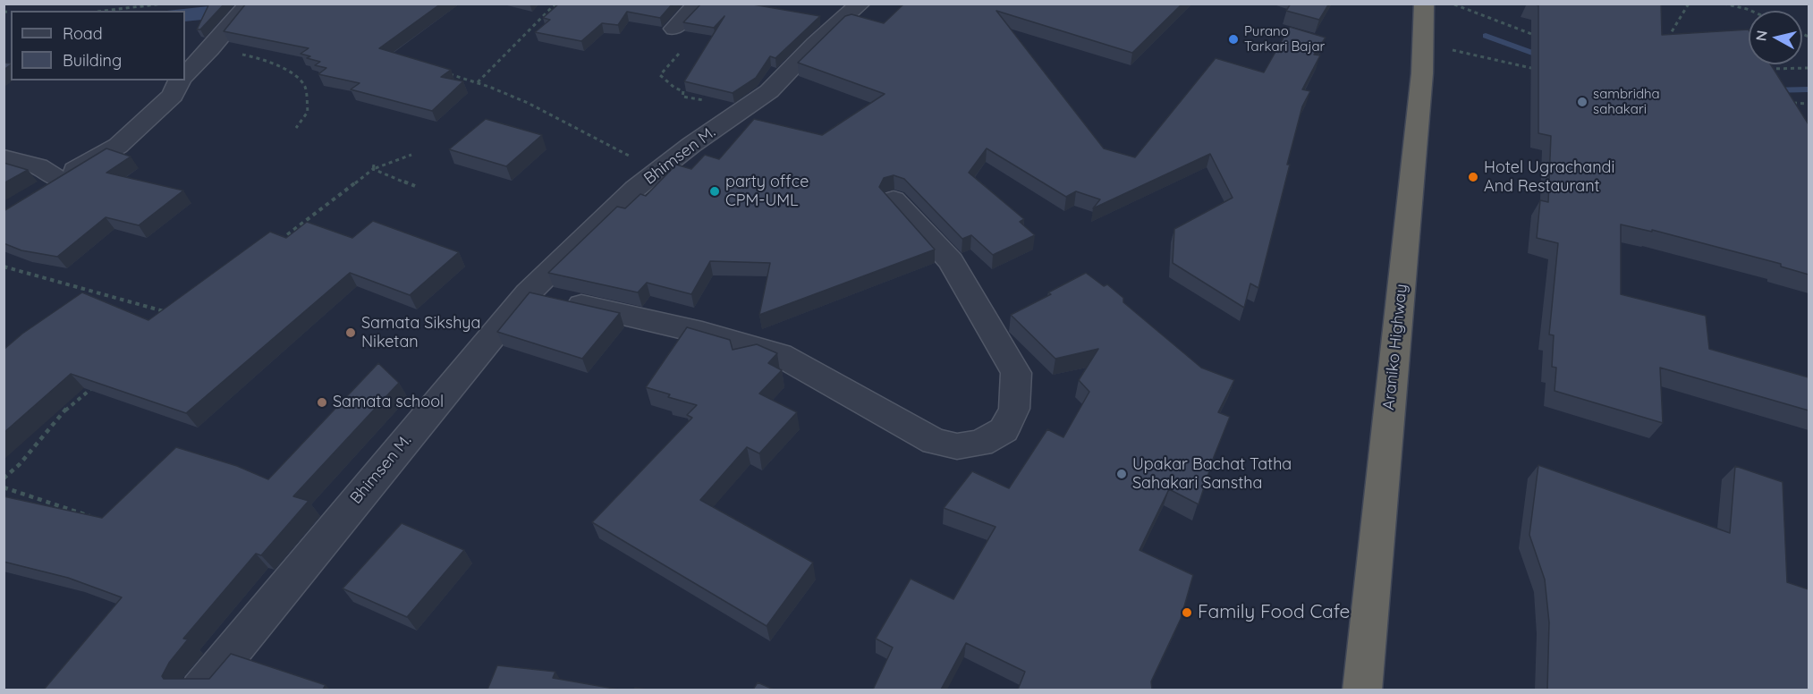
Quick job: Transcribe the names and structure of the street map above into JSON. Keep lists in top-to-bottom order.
{
  "streets": {
    "highway": ["Araniko Highway"],
    "street": ["Bhimsen M."]
  },
  "places": [
    "Purano Tarkari Bajar",
    "sambridha sahakari",
    "Hotel Ugrachandi And Restaurant",
    "party offce CPM-UML",
    "Samata Sikshya Niketan",
    "Samata school",
    "Upakar Bachat Tatha Sahakari Sanstha",
    "Family Food Cafe"
  ],
  "legend": ["Road", "Building"],
  "north": "left"
}
